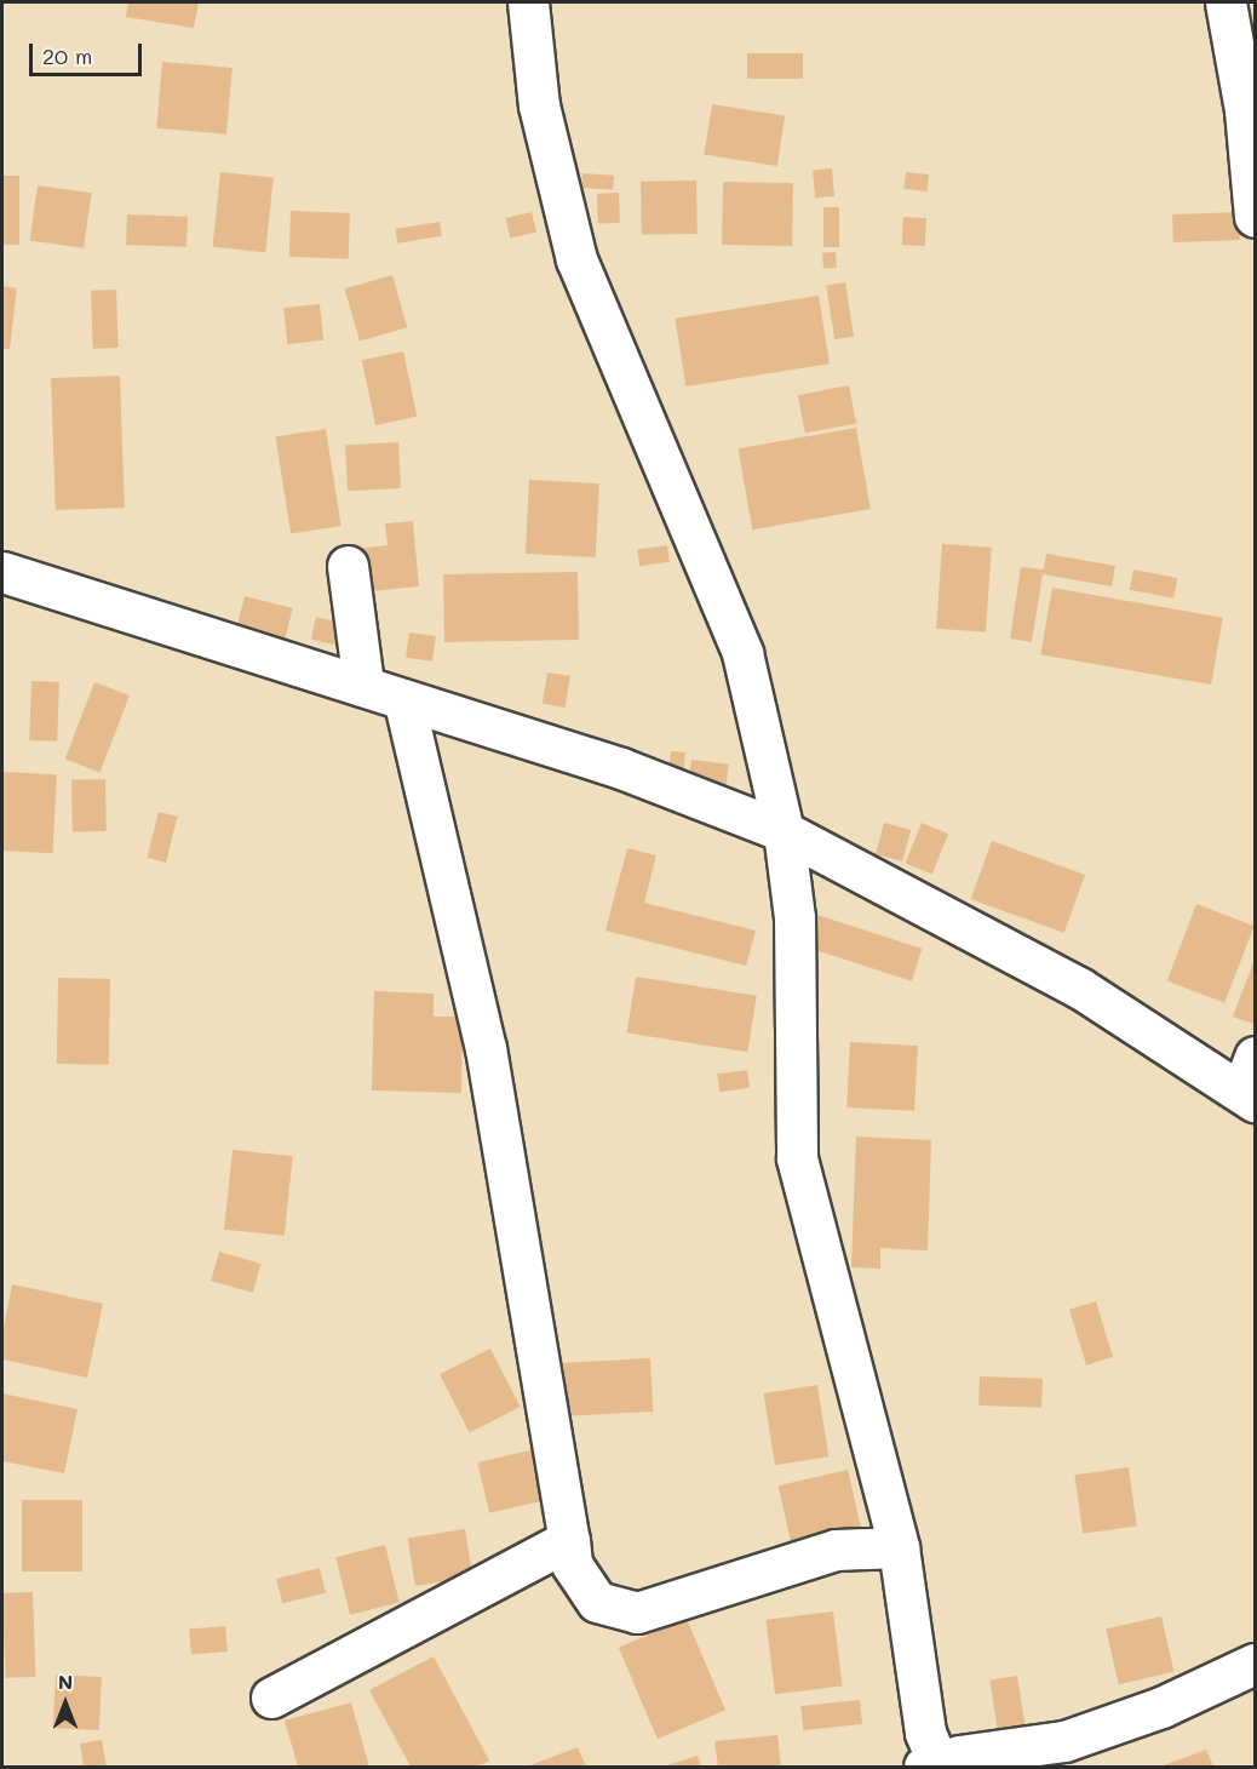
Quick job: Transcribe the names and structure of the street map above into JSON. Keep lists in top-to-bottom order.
{
  "scale_bar": "20 m",
  "north": "top"
}
